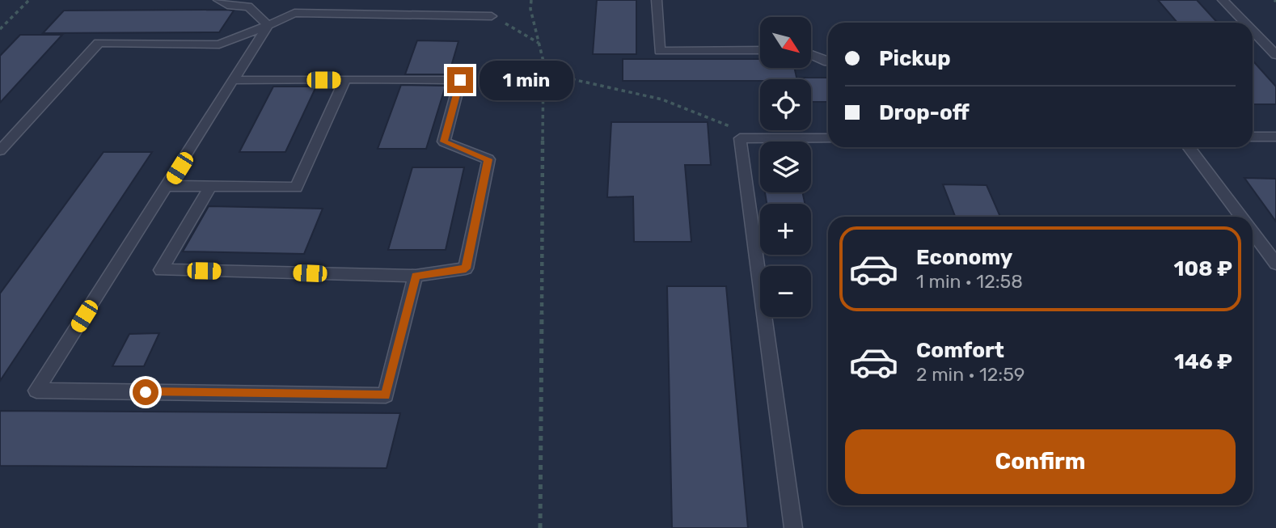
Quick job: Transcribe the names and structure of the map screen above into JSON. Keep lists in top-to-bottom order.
{
  "north": "bottom right",
  "page": {
    "map_buttons": ["+", "−"],
    "banner": ["Pickup", "Drop-off"],
    "bubble": "1 min",
    "list": [
      {
        "name": "Economy",
        "note": "1 min · 12:58",
        "value": "108 ₽"
      },
      {
        "name": "Comfort",
        "note": "2 min · 12:59",
        "value": "146 ₽"
      }
    ],
    "buttons": "Confirm"
  }
}
